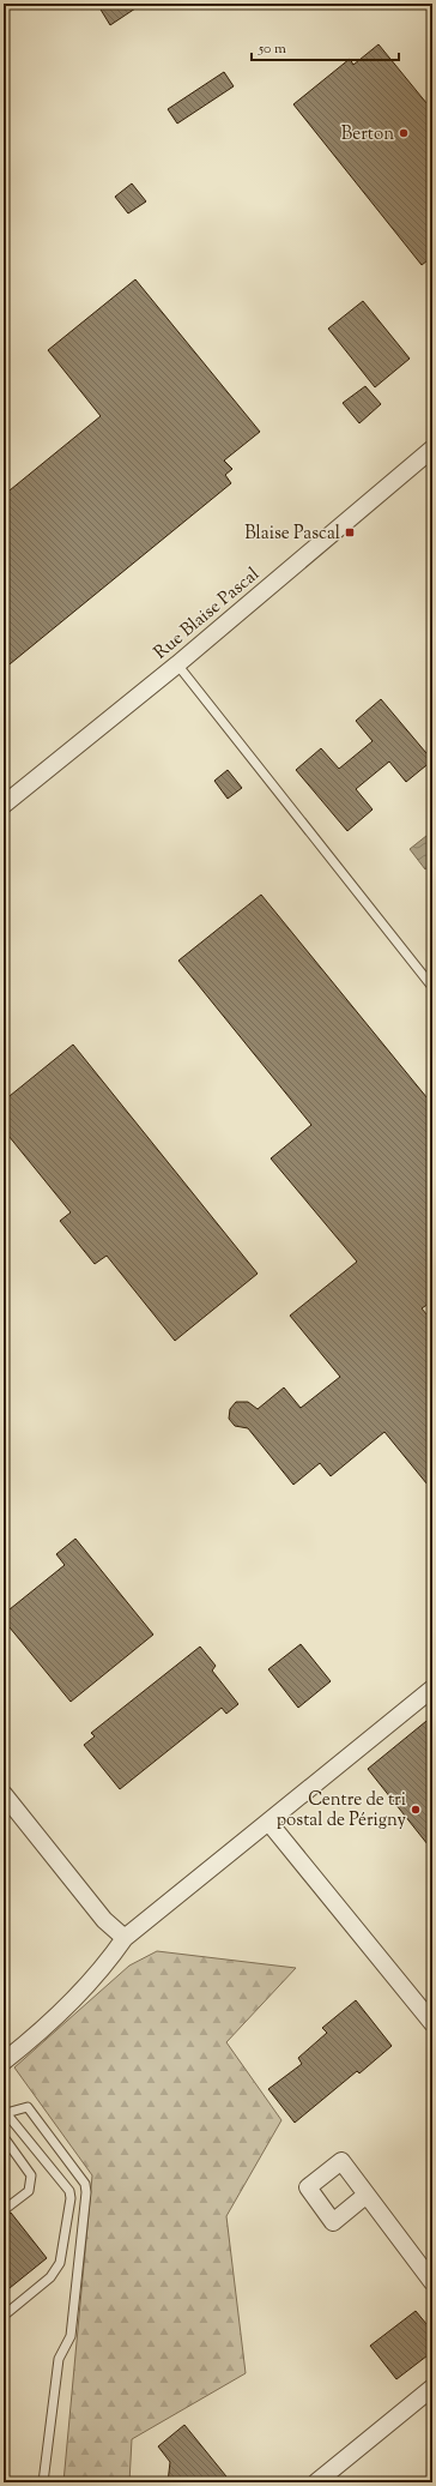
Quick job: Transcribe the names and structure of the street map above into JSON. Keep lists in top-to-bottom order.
{
  "streets": {
    "street": ["Rue Blaise Pascal"]
  },
  "places": {
    "other": ["Berton", "Centre de tri postal de Périgny"],
    "transit": ["Blaise Pascal"]
  },
  "scale_bar": "50 m"
}
